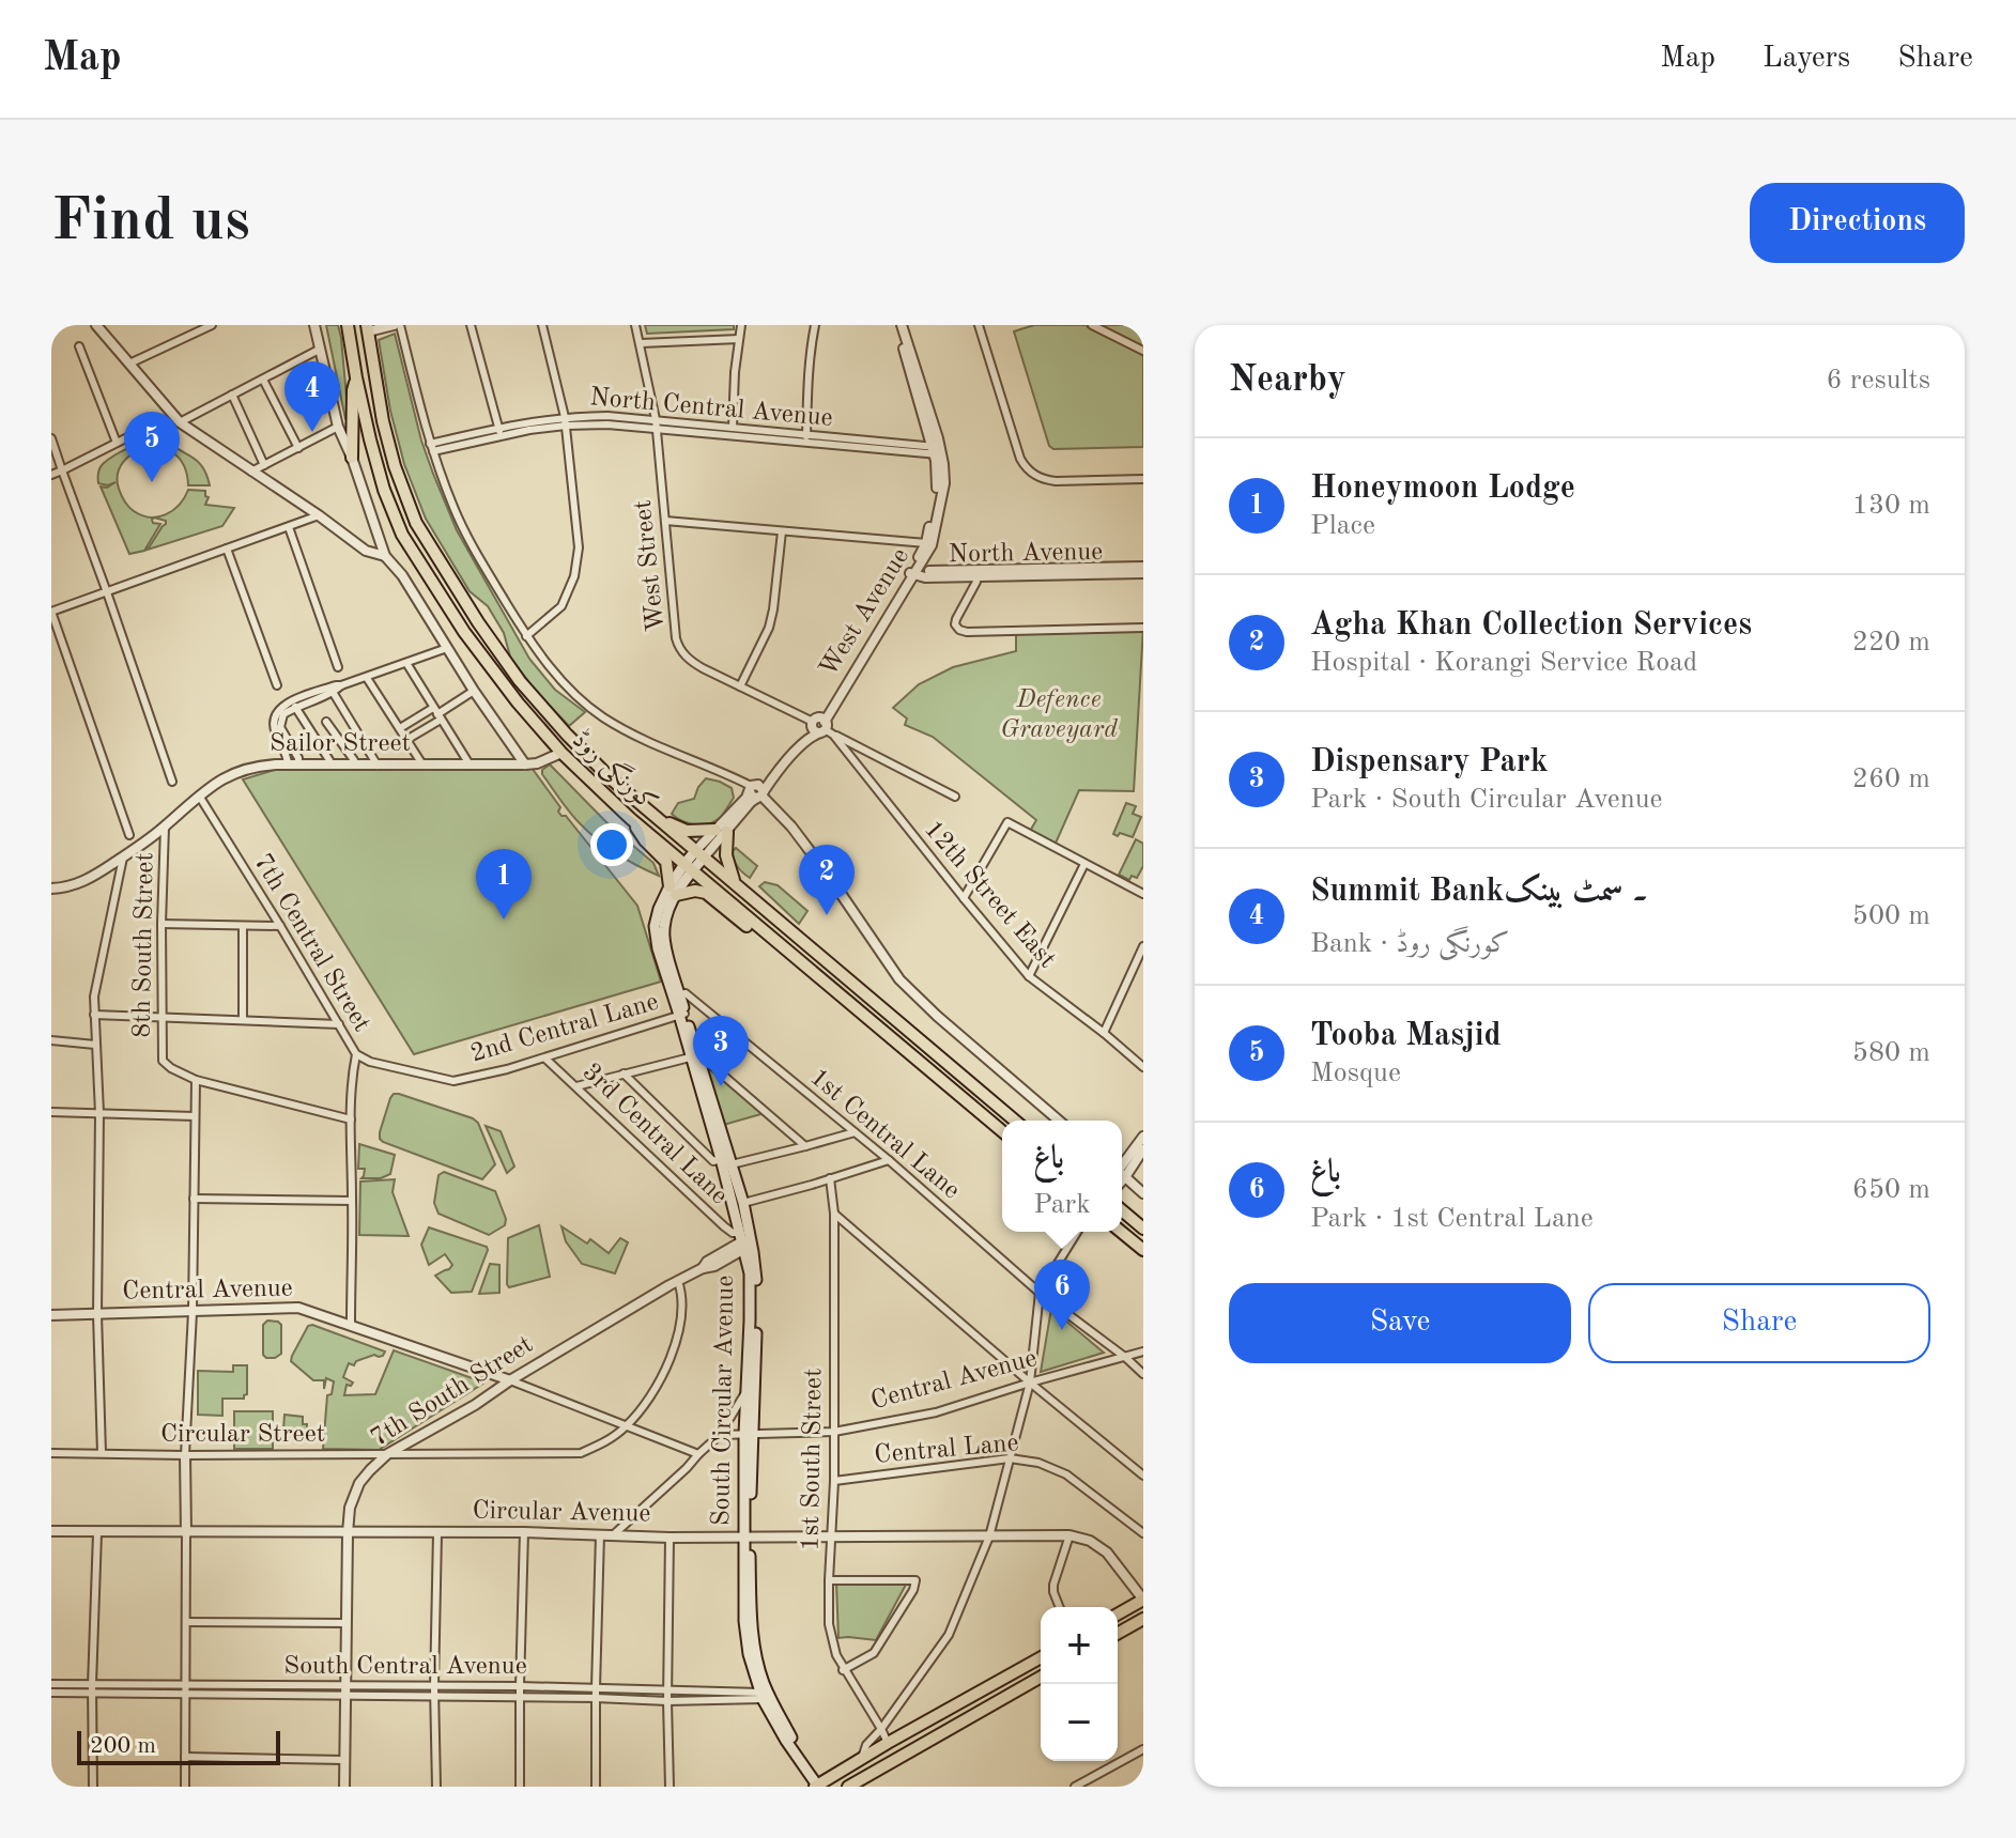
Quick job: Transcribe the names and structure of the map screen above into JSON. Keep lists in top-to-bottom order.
{
  "streets": {
    "main road": ["کورنگی روڈ", "South Circular Avenue"],
    "street": [
      "North Central Avenue",
      "North Avenue",
      "West Street",
      "West Avenue",
      "Sailor Street",
      "12th Street East",
      "7th Central Street",
      "8th South Street",
      "2nd Central Lane",
      "3rd Central Lane",
      "1st Central Lane",
      "Central Avenue",
      "7th South Street",
      "Circular Street",
      "Central Lane",
      "1st South Street",
      "Circular Avenue",
      "South Central Avenue"
    ]
  },
  "crossings": [
    ["North Central Avenue", "West Street"],
    ["North Central Avenue", "West Avenue"],
    ["North Avenue", "West Avenue"],
    ["West Street", "West Avenue"],
    ["West Street", "12th Street East"],
    ["West Avenue", "کورنگی روڈ"],
    ["West Avenue", "12th Street East"],
    ["West Avenue", "South Circular Avenue"],
    ["Sailor Street", "کورنگی روڈ"],
    ["Sailor Street", "7th Central Street"],
    ["Sailor Street", "8th South Street"],
    ["کورنگی روڈ", "South Circular Avenue"],
    ["7th Central Street", "2nd Central Lane"],
    ["7th Central Street", "Central Avenue"],
    ["2nd Central Lane", "3rd Central Lane"],
    ["2nd Central Lane", "South Circular Avenue"],
    ["3rd Central Lane", "7th South Street"],
    ["3rd Central Lane", "South Circular Avenue"],
    ["1st Central Lane", "Central Avenue"],
    ["1st Central Lane", "South Circular Avenue"],
    ["Central Avenue", "7th South Street"],
    ["Central Avenue", "South Circular Avenue"],
    ["Central Avenue", "Circular Street"],
    ["Central Avenue", "1st South Street"],
    ["7th South Street", "South Circular Avenue"],
    ["7th South Street", "Circular Street"],
    ["7th South Street", "Circular Avenue"],
    ["South Circular Avenue", "Circular Avenue"],
    ["South Circular Avenue", "South Central Avenue"],
    ["Central Lane", "1st South Street"],
    ["1st South Street", "Circular Avenue"]
  ],
  "parks": ["Defence Graveyard"],
  "scale_bar": "200 m",
  "page": {
    "header": "Map",
    "nav": ["Map", "Layers", "Share"],
    "buttons": [
      "Directions",
      ["Save", "Share"]
    ],
    "title": "Find us",
    "heading": ["Nearby", "6 results"],
    "pins": [
      "4",
      "5",
      "2",
      "1",
      "3",
      "6"
    ],
    "list": [
      {
        "mark": "1",
        "name": "Honeymoon Lodge",
        "note": "Place",
        "value": "130 m"
      },
      {
        "mark": "2",
        "name": "Agha Khan Collection Services",
        "note": "Hospital · Korangi Service Road",
        "value": "220 m"
      },
      {
        "mark": "3",
        "name": "Dispensary Park",
        "note": "Park · South Circular Avenue",
        "value": "260 m"
      },
      {
        "mark": "4",
        "name": "Summit Bank۔ سمٹ بینک",
        "note": "Bank · کورنگی روڈ",
        "value": "500 m"
      },
      {
        "mark": "5",
        "name": "Tooba Masjid",
        "note": "Mosque",
        "value": "580 m"
      },
      {
        "mark": "6",
        "name": "باغ",
        "note": "Park · 1st Central Lane",
        "value": "650 m"
      }
    ],
    "popup": ["باغ", "Park"],
    "map_buttons": ["+", "−"],
    "scale": "200 m"
  }
}
